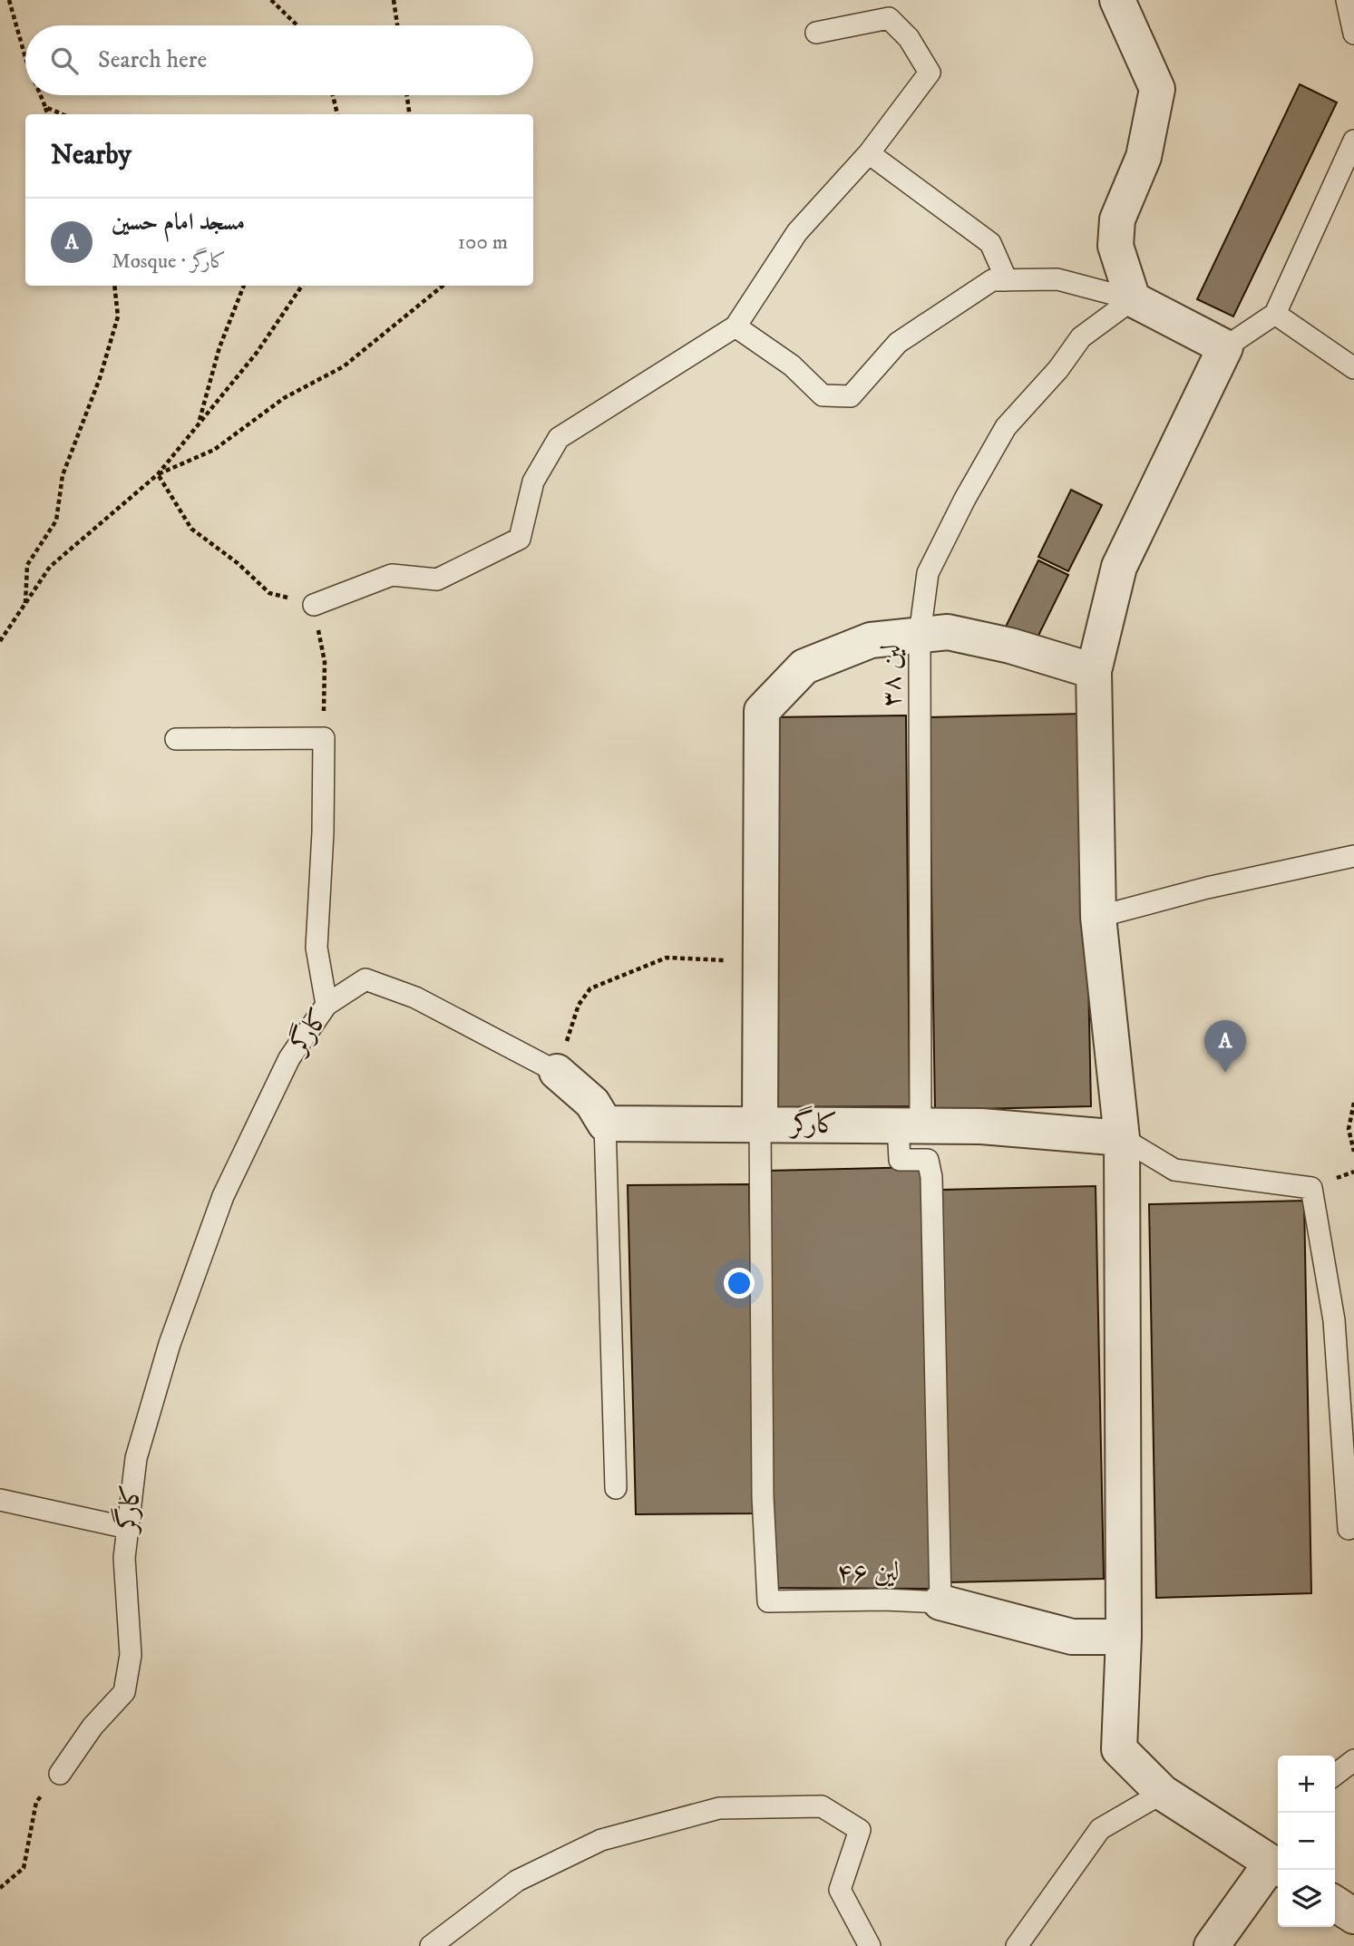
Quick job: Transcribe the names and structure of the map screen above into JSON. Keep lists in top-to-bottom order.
{
  "streets": {
    "street": ["کارگر"],
    "lane": ["لین ۳۸", "لین ۴۶"]
  },
  "crossings": [
    ["لین ۳۸", "کارگر"],
    ["لین ۳۸", "لین ۴۶"],
    ["کارگر", "لین ۴۶"]
  ],
  "page": {
    "search": "Search here",
    "heading": "Nearby",
    "list": [
      {
        "mark": "A",
        "name": "مسجد امام حسین",
        "note": "Mosque · کارگر",
        "value": "100 m"
      }
    ],
    "pins": "A",
    "map_buttons": ["+", "−"]
  }
}
